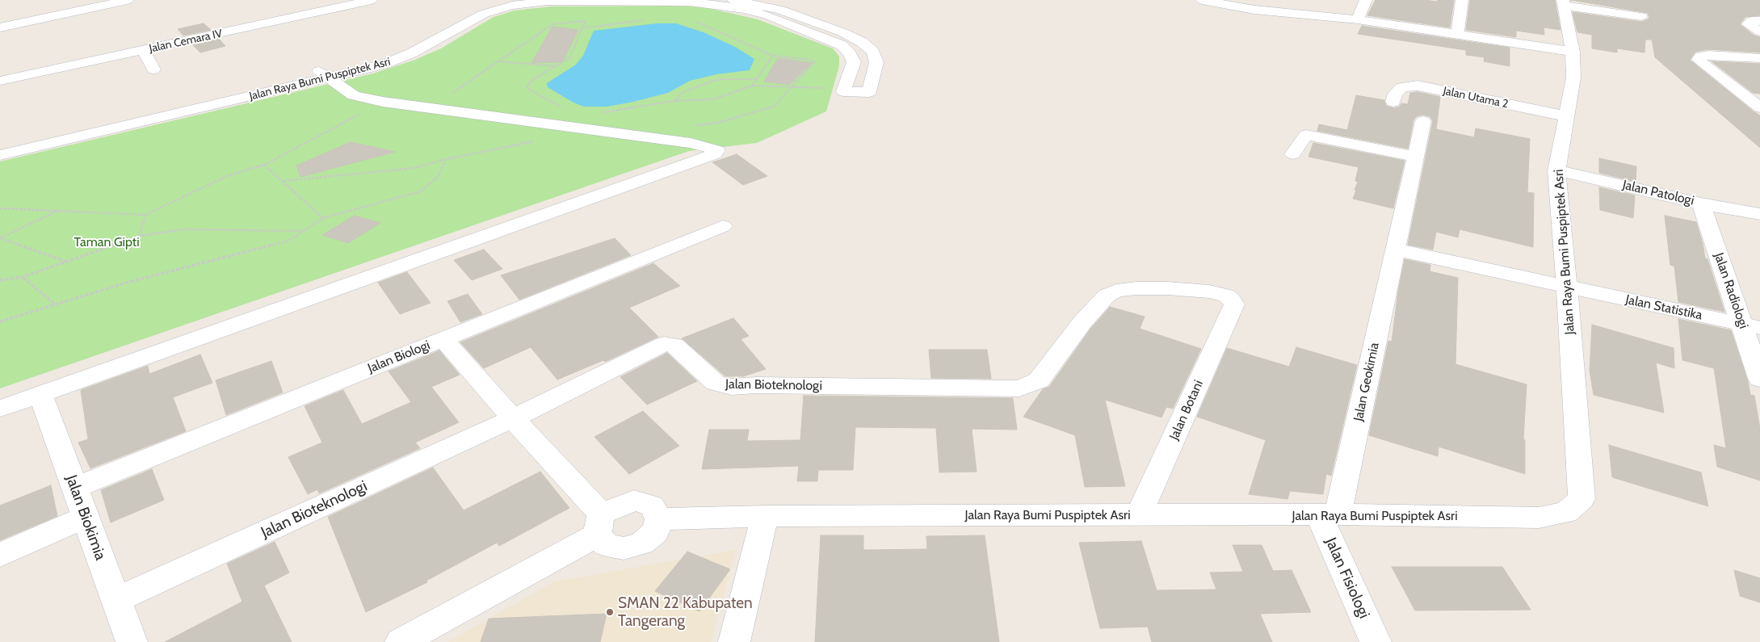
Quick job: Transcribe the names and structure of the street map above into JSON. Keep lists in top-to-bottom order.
{
  "streets": {
    "street": [
      "Jalan Cemara IV",
      "Jalan Raya Bumi Puspiptek Asri",
      "Jalan Utama 2",
      "Jalan Patologi",
      "Jalan Radiologi",
      "Jalan Statistika",
      "Jalan Biologi",
      "Jalan Geokimia",
      "Jalan Bioteknologi",
      "Jalan Botani",
      "Jalan Biokimia",
      "Jalan Fisiologi"
    ]
  },
  "crossings": [
    ["Jalan Raya Bumi Puspiptek Asri", "Jalan Utama 2"],
    ["Jalan Raya Bumi Puspiptek Asri", "Jalan Patologi"],
    ["Jalan Raya Bumi Puspiptek Asri", "Jalan Statistika"],
    ["Jalan Raya Bumi Puspiptek Asri", "Jalan Geokimia"],
    ["Jalan Raya Bumi Puspiptek Asri", "Jalan Botani"],
    ["Jalan Raya Bumi Puspiptek Asri", "Jalan Fisiologi"],
    ["Jalan Patologi", "Jalan Radiologi"],
    ["Jalan Radiologi", "Jalan Statistika"],
    ["Jalan Biologi", "Jalan Biokimia"],
    ["Jalan Geokimia", "Jalan Fisiologi"],
    ["Jalan Bioteknologi", "Jalan Botani"],
    ["Jalan Bioteknologi", "Jalan Biokimia"]
  ],
  "parks": ["Taman Gipti"],
  "places": ["SMAN 22 Kabupaten Tangerang"]
}
